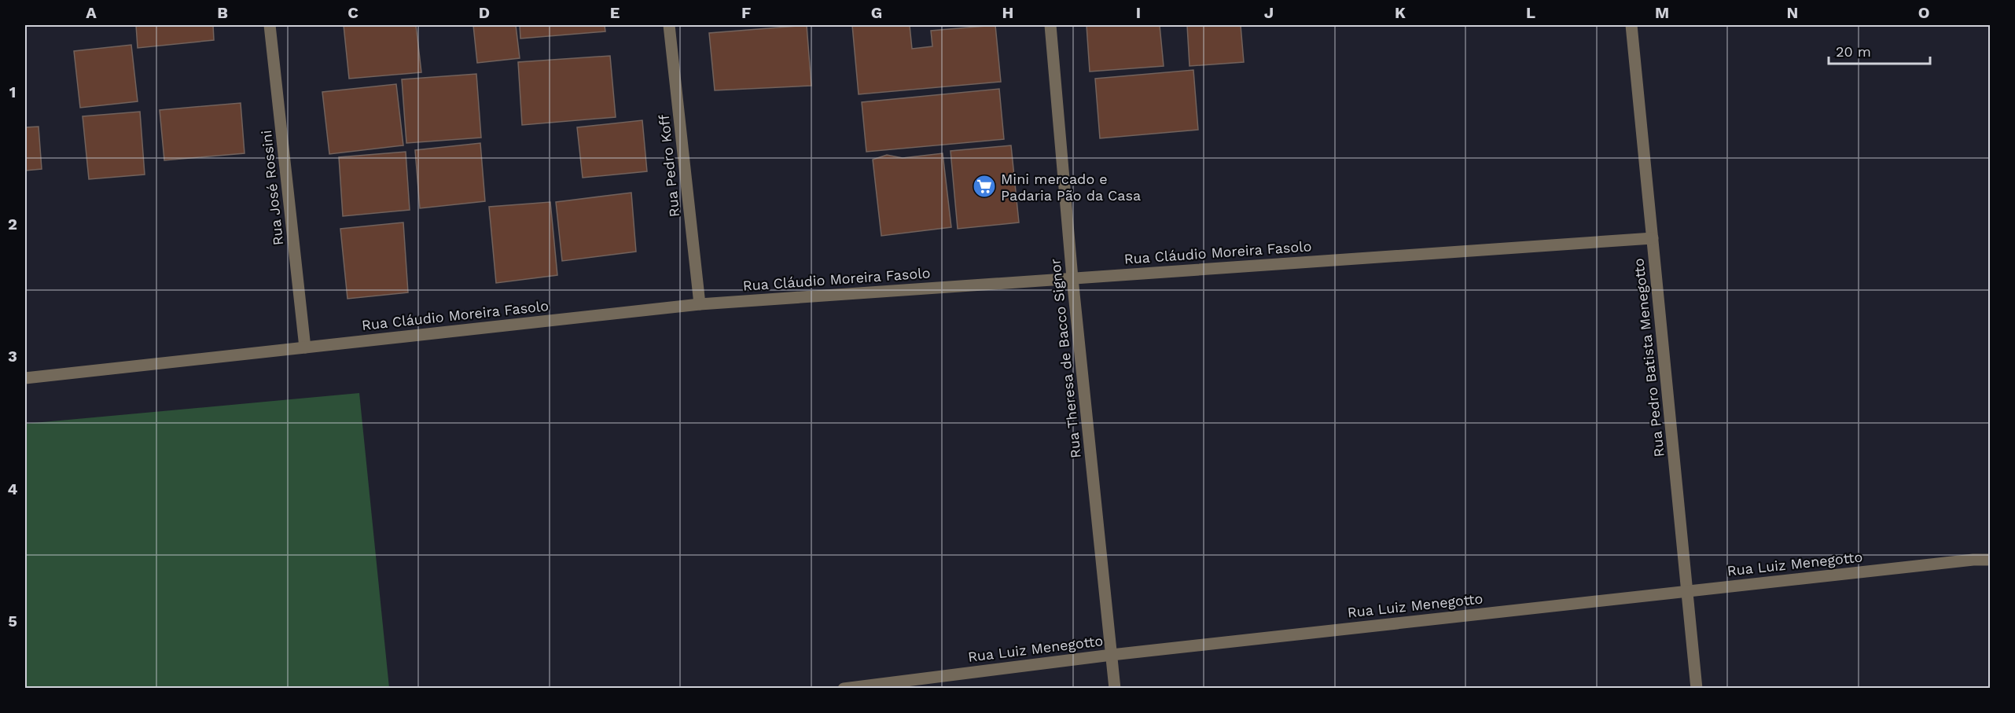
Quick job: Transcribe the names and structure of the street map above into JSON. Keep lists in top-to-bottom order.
{
  "streets": {
    "street": [
      "Rua Pedro Koff",
      "Rua José Rossini",
      "Rua Cláudio Moreira Fasolo",
      "Rua Pedro Batista Menegotto",
      "Rua Theresa de Bacco Signor",
      "Rua Luiz Menegotto"
    ]
  },
  "crossings": [
    ["Rua Pedro Koff", "Rua Cláudio Moreira Fasolo"],
    ["Rua José Rossini", "Rua Cláudio Moreira Fasolo"],
    ["Rua Cláudio Moreira Fasolo", "Rua Pedro Batista Menegotto"],
    ["Rua Cláudio Moreira Fasolo", "Rua Theresa de Bacco Signor"],
    ["Rua Pedro Batista Menegotto", "Rua Luiz Menegotto"],
    ["Rua Theresa de Bacco Signor", "Rua Luiz Menegotto"]
  ],
  "places": {
    "supermarket": ["Mini mercado e Padaria Pão da Casa"]
  },
  "scale_bar": "20 m",
  "grid": {
    "columns": [
      "A",
      "B",
      "C",
      "D",
      "E",
      "F",
      "G",
      "H",
      "I",
      "J",
      "K",
      "L",
      "M",
      "N",
      "O"
    ],
    "rows": [
      "1",
      "2",
      "3",
      "4",
      "5"
    ]
  }
}
